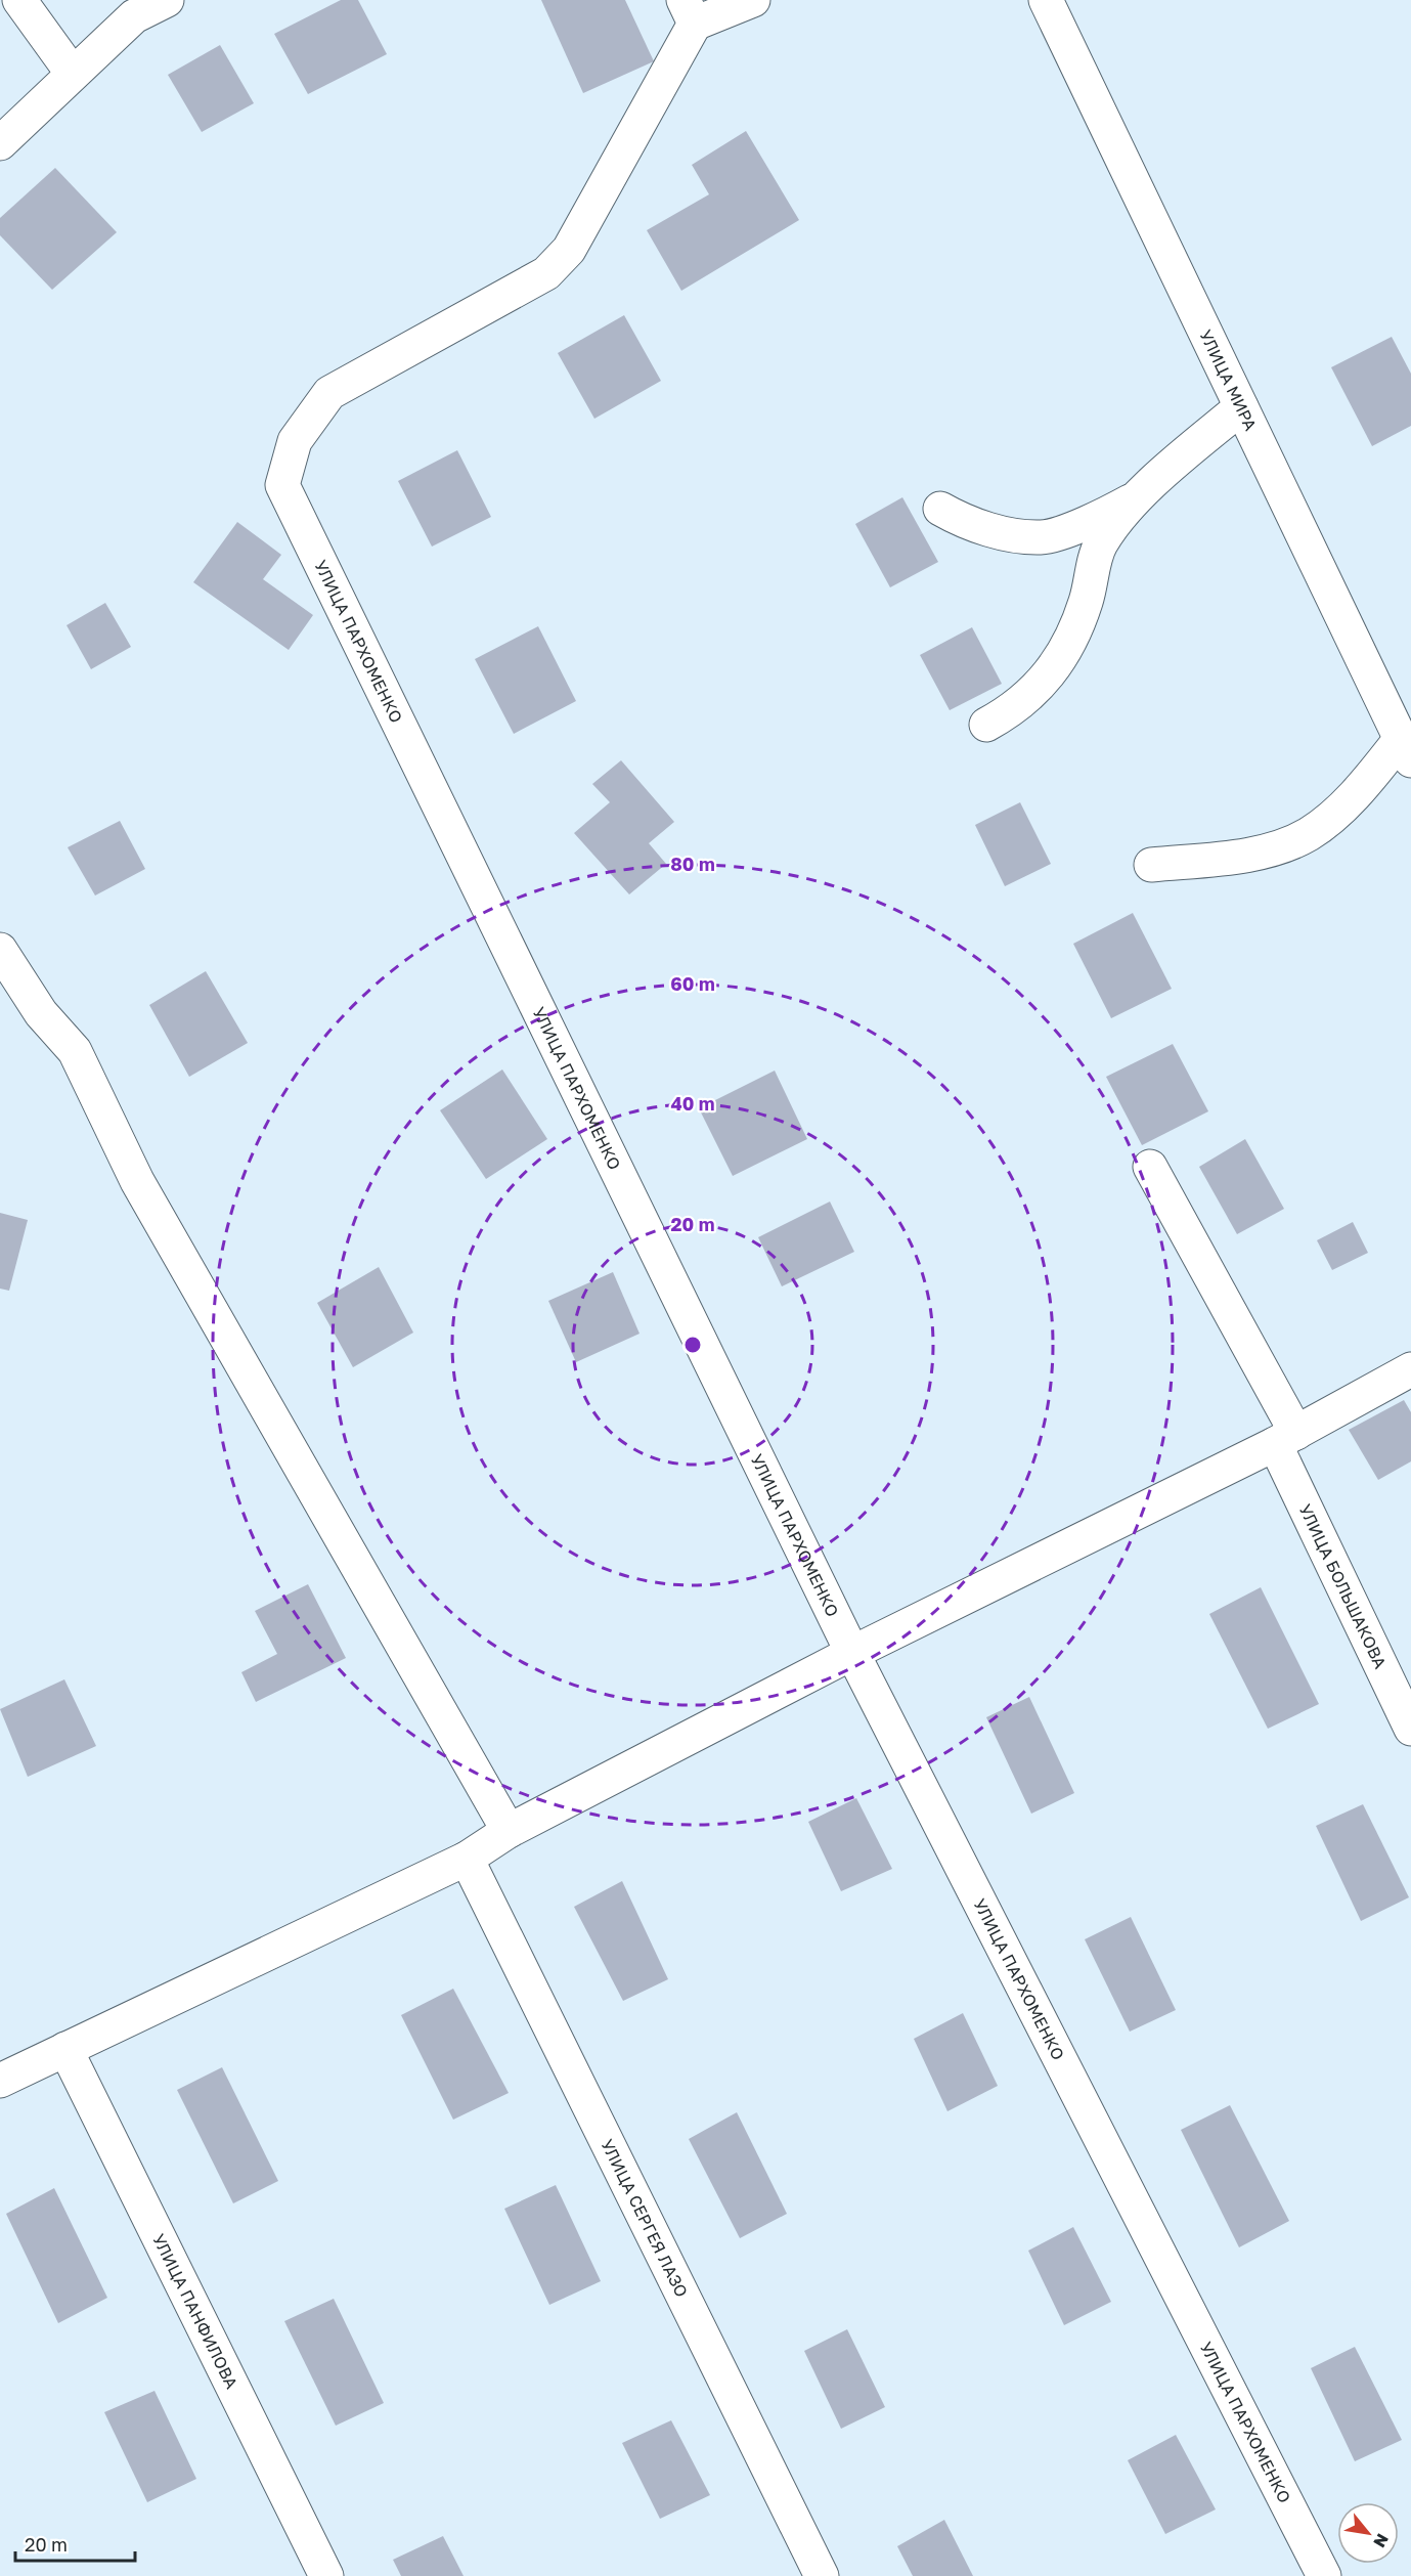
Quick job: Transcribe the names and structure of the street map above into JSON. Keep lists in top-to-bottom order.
{
  "streets": {
    "street": [
      "УЛИЦА МИРА",
      "УЛИЦА ПАРХОМЕНКО",
      "УЛИЦА БОЛЬШАКОВА",
      "УЛИЦА СЕРГЕЯ ЛАЗО",
      "УЛИЦА ПАНФИЛОВА"
    ]
  },
  "scale_bar": "20 m",
  "north": "bottom right",
  "rings": [
    "80 m",
    "60 m",
    "40 m",
    "20 m"
  ]
}
